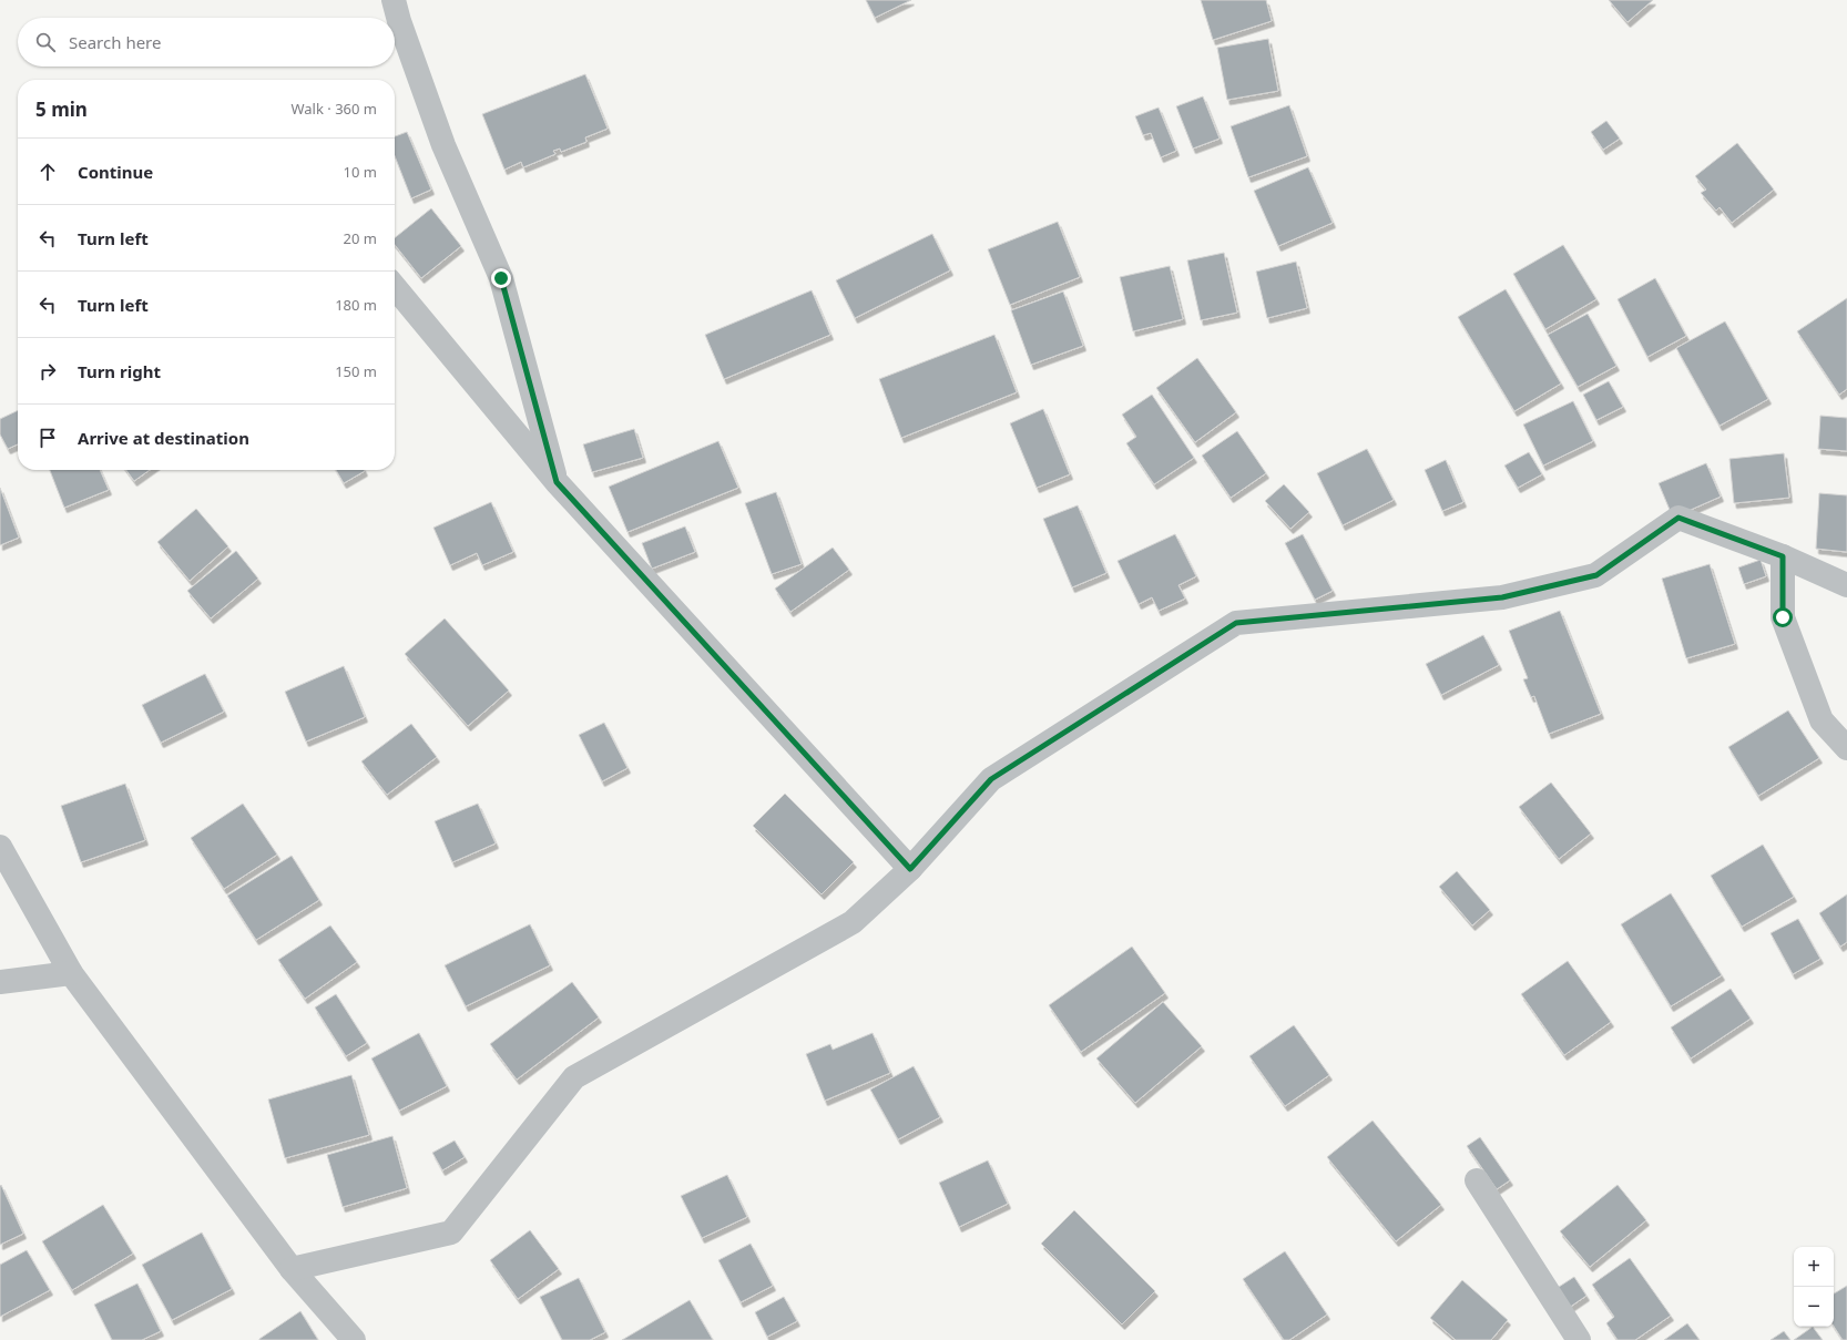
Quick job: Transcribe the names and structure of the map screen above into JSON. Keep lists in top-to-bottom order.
{
  "page": {
    "search": "Search here",
    "heading": ["5 min", "Walk · 360 m"],
    "list": [
      ["Continue", "10 m"],
      ["Turn left", "20 m"],
      ["Turn left", "180 m"],
      ["Turn right", "150 m"],
      "Arrive at destination"
    ],
    "map_buttons": ["+", "−"]
  }
}
